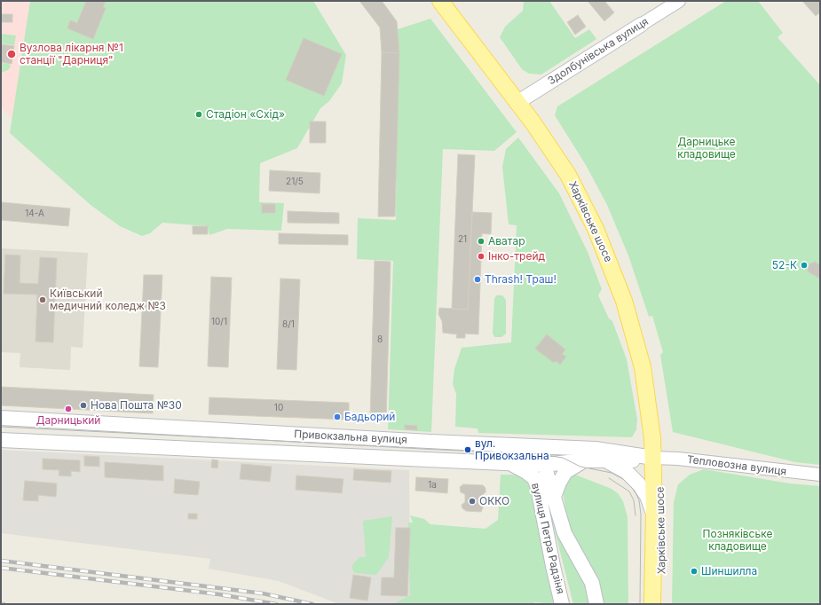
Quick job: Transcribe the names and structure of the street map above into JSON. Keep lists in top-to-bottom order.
{
  "streets": {
    "main road": [
      "Здолбунівська вулиця",
      "Харківське шосе",
      "Привокзальна вулиця",
      "вулиця Петра Радзіня"
    ],
    "street": ["Тепловозна вулиця"]
  },
  "crossings": [
    ["Здолбунівська вулиця", "Харківське шосе"],
    ["Харківське шосе", "Привокзальна вулиця"],
    ["Харківське шосе", "Тепловозна вулиця"],
    ["Привокзальна вулиця", "Тепловозна вулиця"],
    ["Привокзальна вулиця", "вулиця Петра Радзіня"]
  ],
  "parks": ["Дарницьке кладовище", "Позняківське кладовище"],
  "places": [
    "Вузлова лікарня №1 станції \"Дарниця\"",
    "Стадіон «Схід»",
    "Аватар",
    "Інко-трейд",
    "52-К",
    "Thrash! Траш!",
    "Київський медичний коледж №3",
    "Нова Пошта №30",
    "Дарницький",
    "Бадьорий",
    "вул. Привокзальна",
    "ОККО",
    "Шиншилла"
  ],
  "house_numbers": [
    "21/5",
    "14-А",
    "21",
    "10/1",
    "8/1",
    "8",
    "10",
    "1а"
  ]
}
